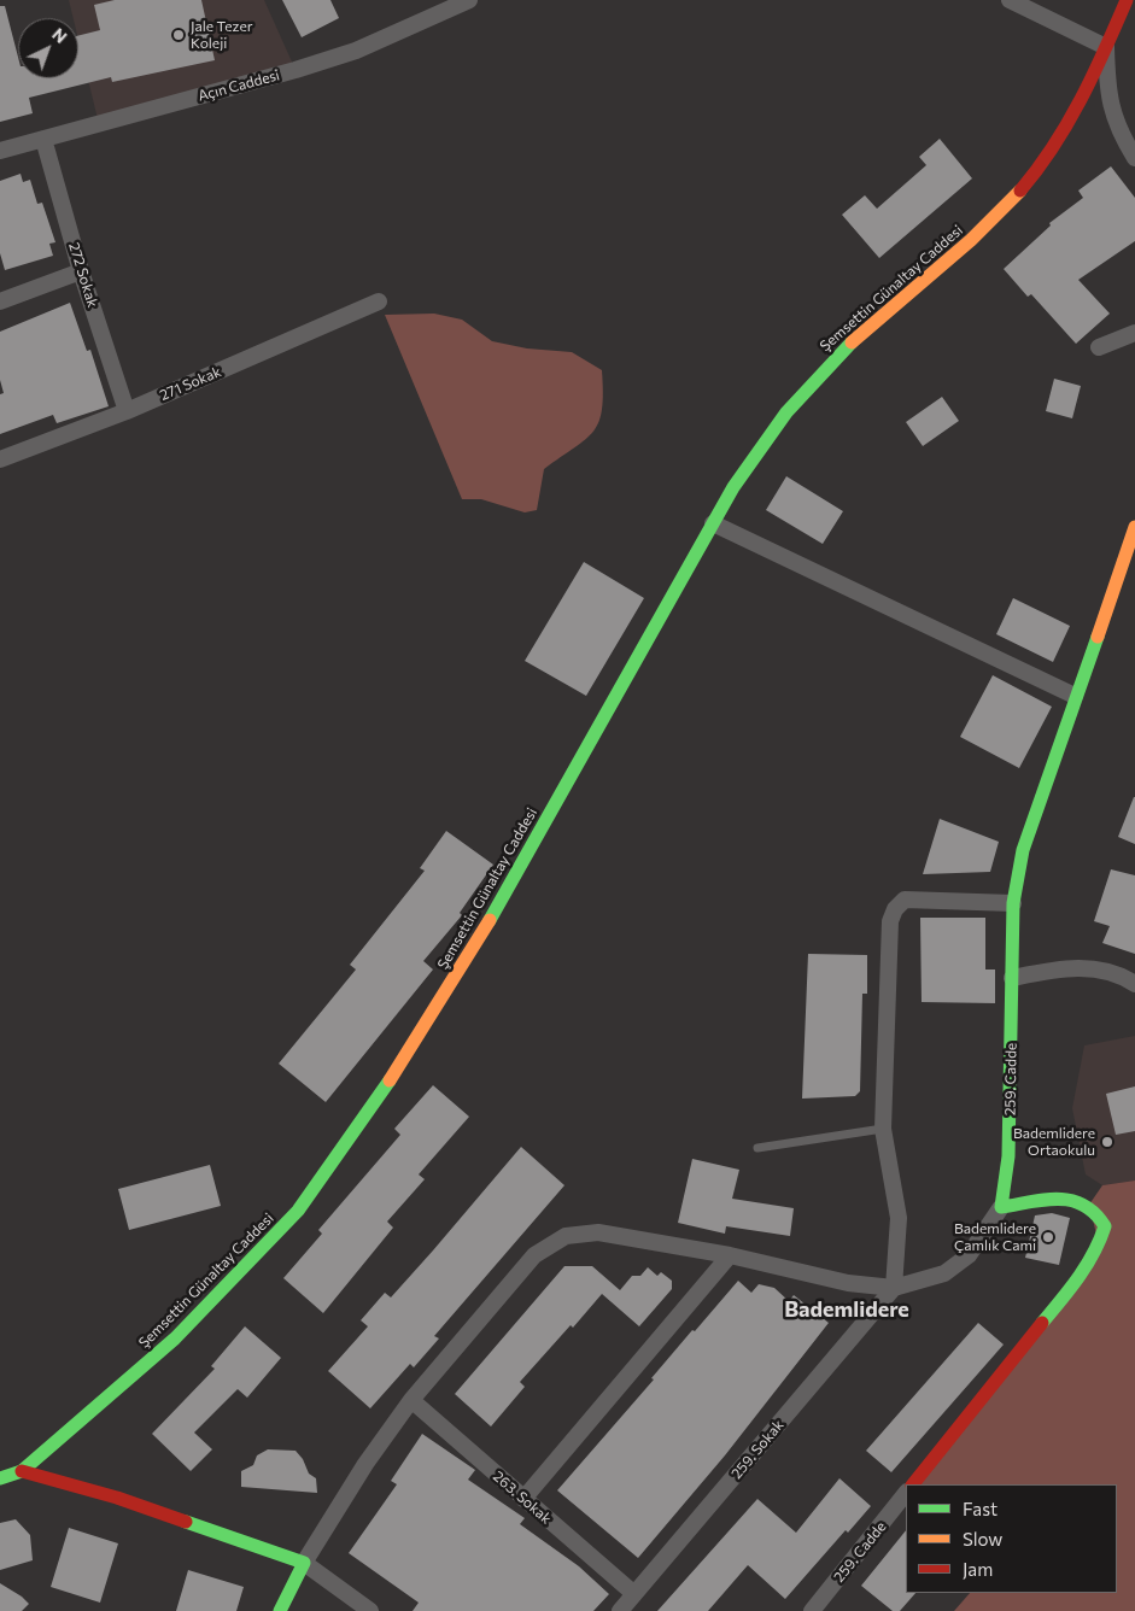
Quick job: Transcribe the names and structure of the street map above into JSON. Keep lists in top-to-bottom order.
{
  "streets": {
    "street": [
      "Açın Caddesi",
      "272 Sokak",
      "Şemsettin Günaltay Caddesi",
      "271 Sokak",
      "259. Cadde",
      "259. Sokak",
      "263. Sokak"
    ]
  },
  "crossings": [
    ["Açın Caddesi", "272 Sokak"],
    ["272 Sokak", "271 Sokak"],
    ["259. Sokak", "263. Sokak"]
  ],
  "districts": ["Bademlidere"],
  "places": ["Jale Tezer Koleji", "Bademlidere Ortaokulu", "Bademlidere Çamlık Cami"],
  "legend": ["Fast", "Slow", "Jam"],
  "north": "top right"
}
